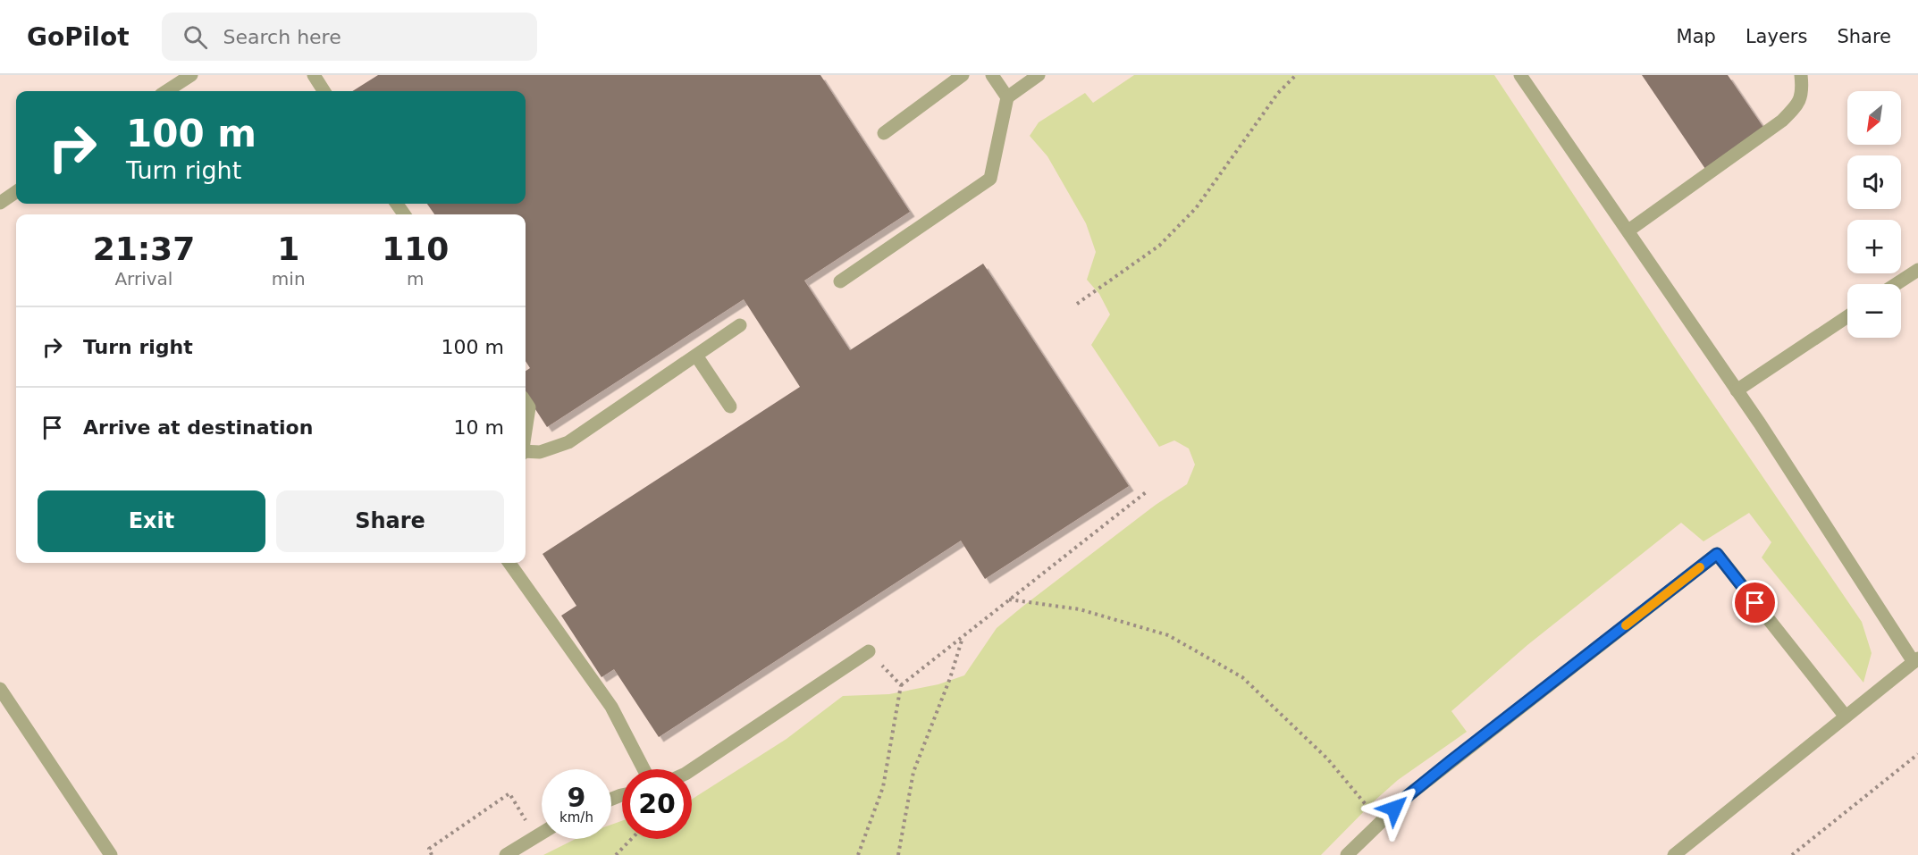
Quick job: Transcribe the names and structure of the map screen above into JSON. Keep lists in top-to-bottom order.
{
  "north": "bottom left",
  "page": {
    "header": "GoPilot",
    "search": "Search here",
    "nav": ["Map", "Layers", "Share"],
    "map_buttons": ["+", "−"],
    "turn": ["100 m", "Turn right"],
    "eta": [
      "21:37",
      "Arrival",
      "1",
      "min",
      "110",
      "m"
    ],
    "list": [
      {
        "name": "Turn right",
        "value": "100 m"
      },
      {
        "name": "Arrive at destination",
        "value": "10 m"
      }
    ],
    "buttons": ["Exit", "Share"],
    "speed": "9 km/h",
    "limit": "20"
  }
}
